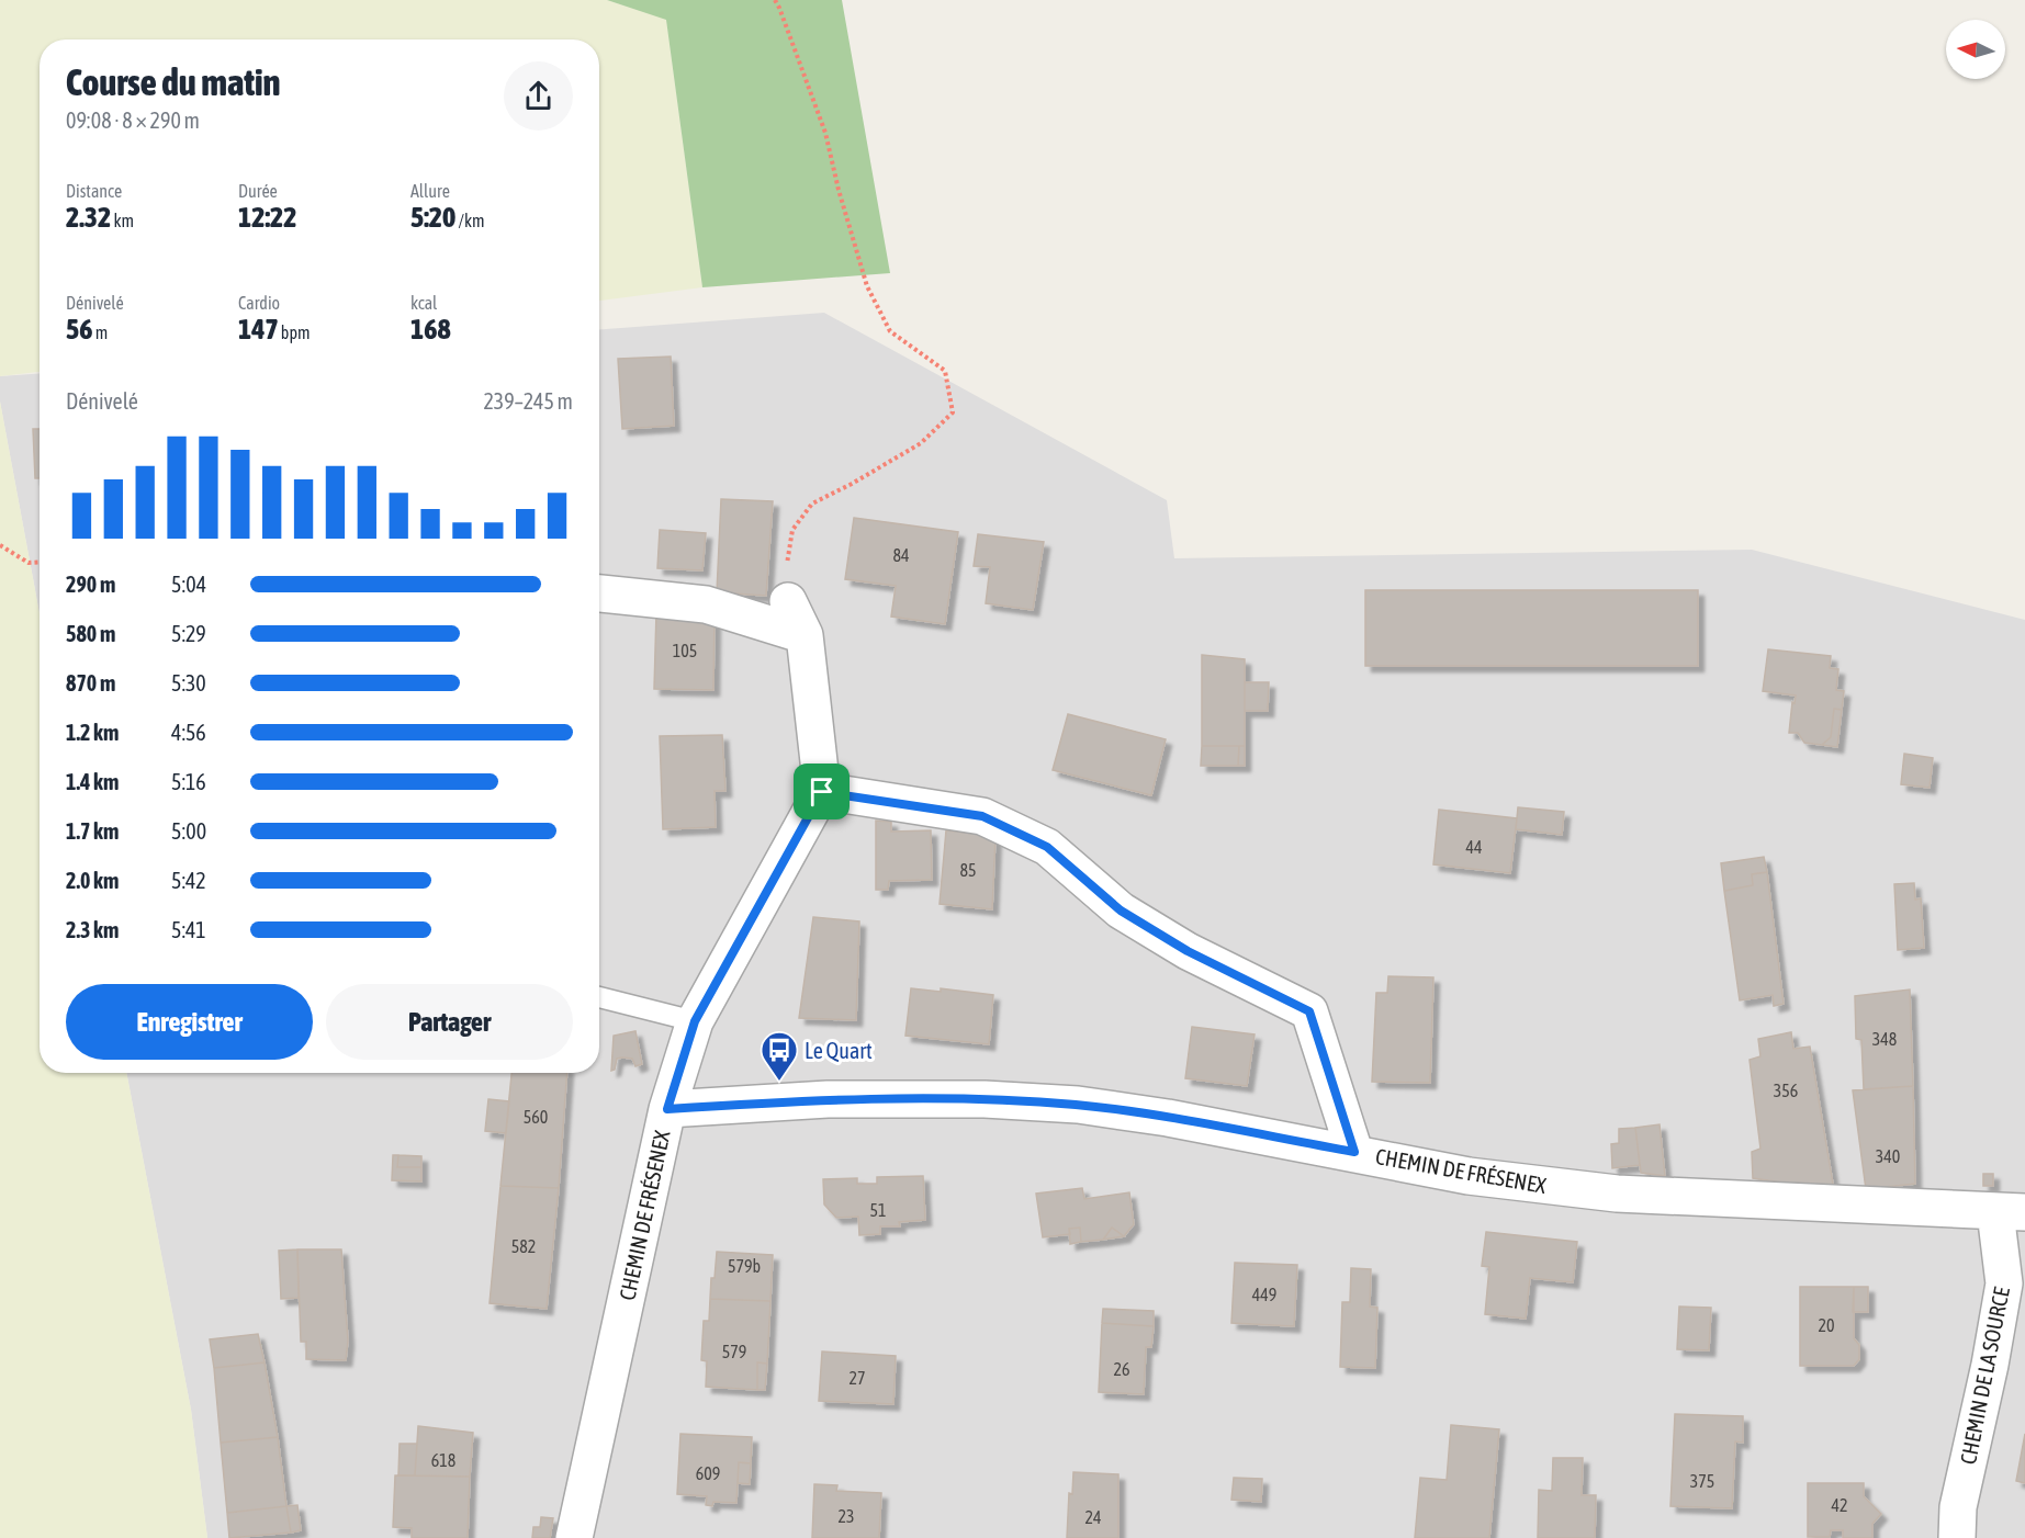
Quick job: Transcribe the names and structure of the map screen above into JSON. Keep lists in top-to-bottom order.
{
  "streets": {
    "street": ["CHEMIN DE FRÉSENEX", "CHEMIN DE LA SOURCE"]
  },
  "crossings": [
    ["CHEMIN DE FRÉSENEX", "CHEMIN DE LA SOURCE"]
  ],
  "places": {
    "bus stop": ["Le Quart"]
  },
  "house_numbers": [
    "84",
    "105",
    "44",
    "85",
    "348",
    "356",
    "560",
    "340",
    "51",
    "582",
    "579b",
    "449",
    "20",
    "579",
    "26",
    "27",
    "618",
    "609",
    "375",
    "42",
    "23",
    "24"
  ],
  "north": "left",
  "page": {
    "heading": ["Course du matin", "09:08 · 8 × 290 m"],
    "stats": [
      ["Distance", "2.32 km"],
      ["Durée", "12:22"],
      ["Allure", "5:20 /km"],
      ["Dénivelé", "56 m"],
      ["Cardio", "147 bpm"],
      ["kcal", "168"]
    ],
    "chart": ["Dénivelé", "239–245 m"],
    "list": [
      {
        "name": "290 m",
        "note": "5:04"
      },
      {
        "name": "580 m",
        "note": "5:29"
      },
      {
        "name": "870 m",
        "note": "5:30"
      },
      {
        "name": "1.2 km",
        "note": "4:56"
      },
      {
        "name": "1.4 km",
        "note": "5:16"
      },
      {
        "name": "1.7 km",
        "note": "5:00"
      },
      {
        "name": "2.0 km",
        "note": "5:42"
      },
      {
        "name": "2.3 km",
        "note": "5:41"
      }
    ],
    "buttons": ["Enregistrer", "Partager"]
  }
}
